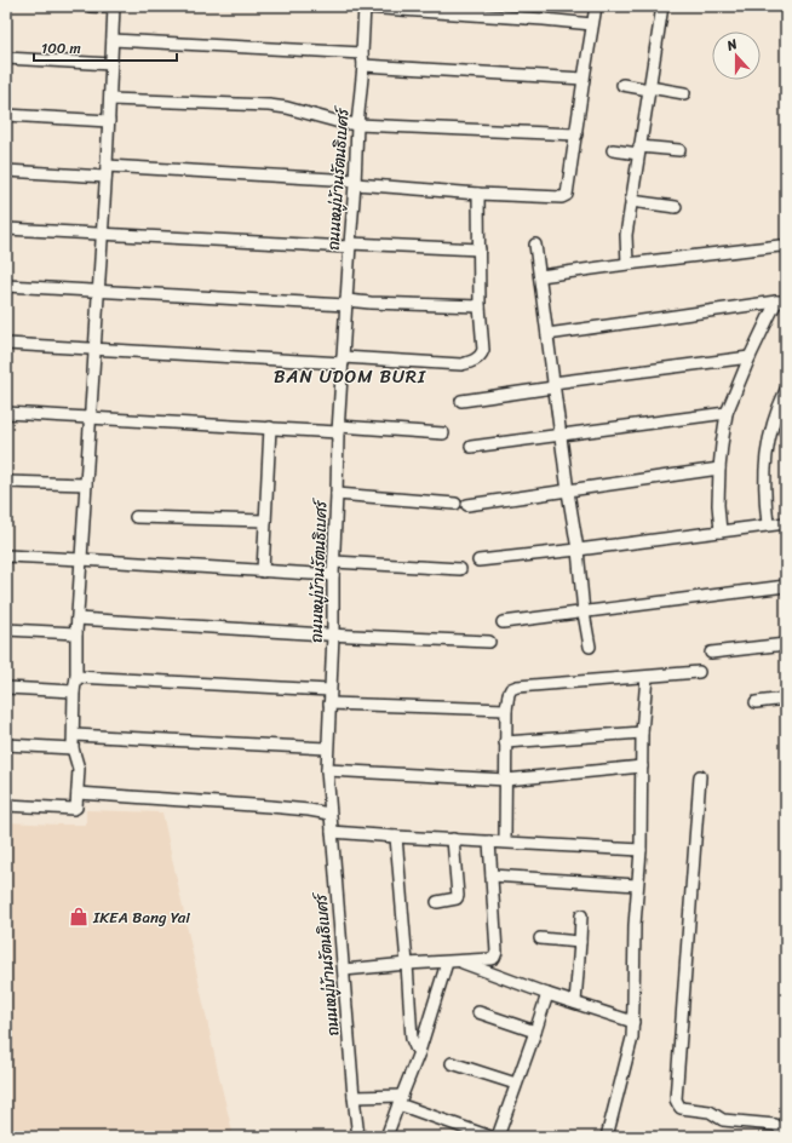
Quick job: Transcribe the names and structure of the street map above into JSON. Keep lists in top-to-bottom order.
{
  "streets": {
    "street": ["ถนนหมู่บ้านรัตนธิเบศร์"]
  },
  "districts": ["BAN UDOM BURI"],
  "places": {
    "shop": ["IKEA Bang Yai"]
  },
  "scale_bar": "100 m",
  "north": "top"
}
